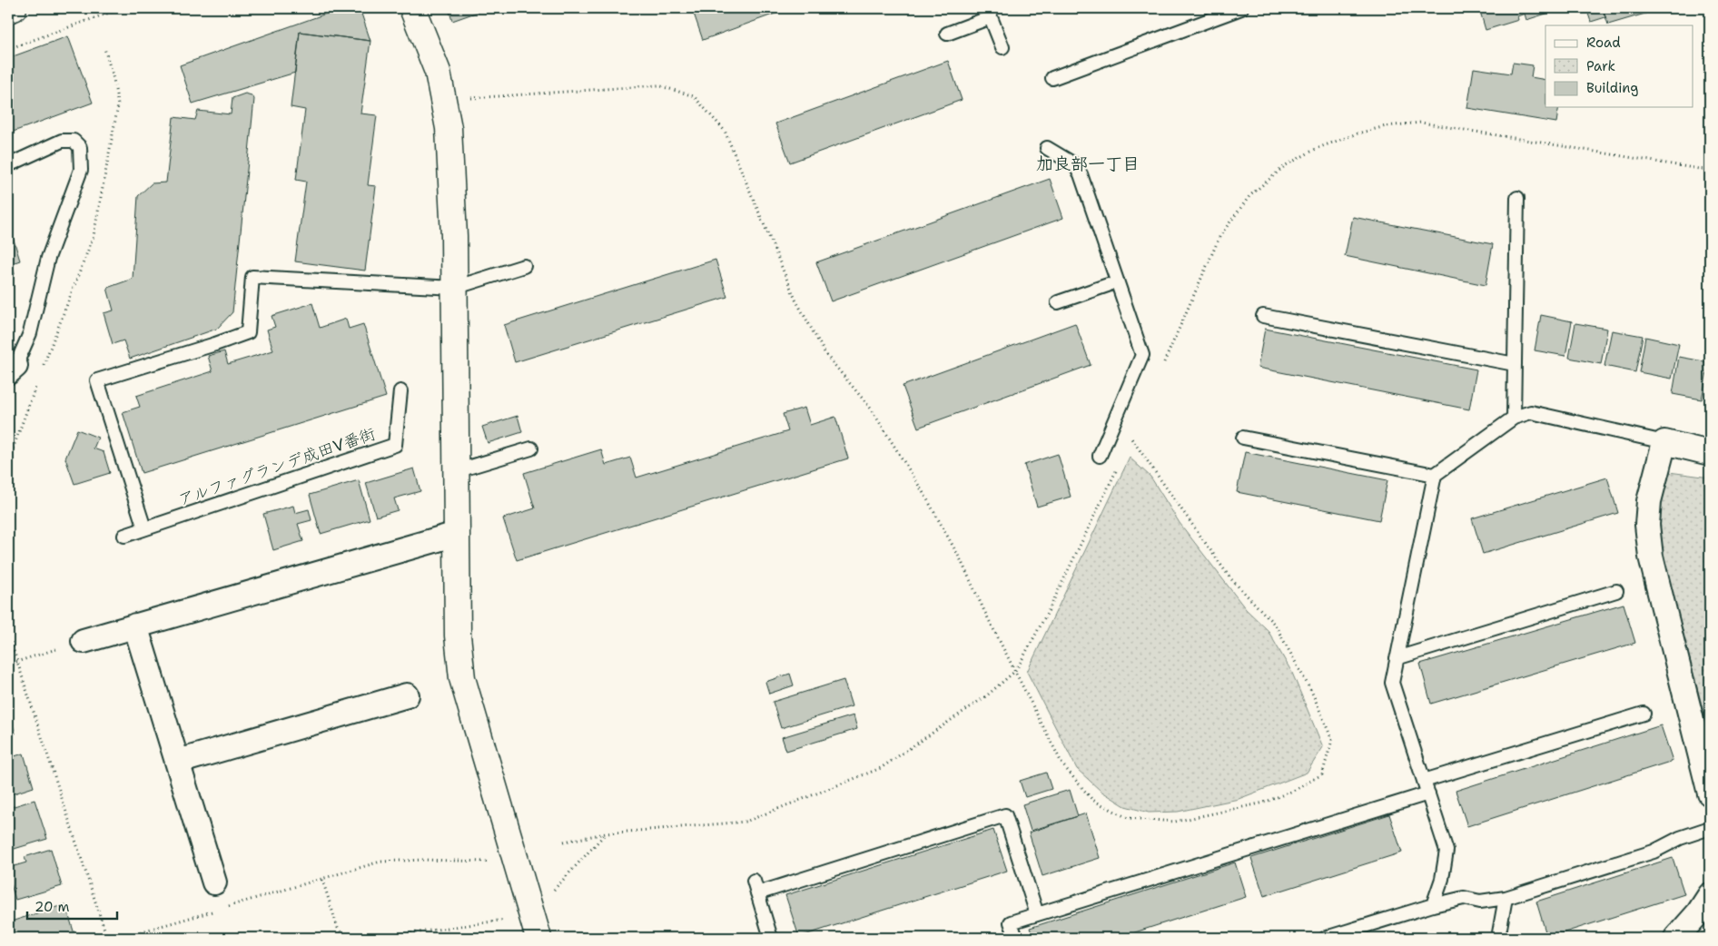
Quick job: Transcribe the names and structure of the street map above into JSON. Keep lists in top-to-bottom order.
{
  "streets": {
    "lane": ["アルファグランデ成田V番街"]
  },
  "districts": ["加良部一丁目"],
  "legend": ["Road", "Park", "Building"],
  "scale_bar": "20 m"
}
